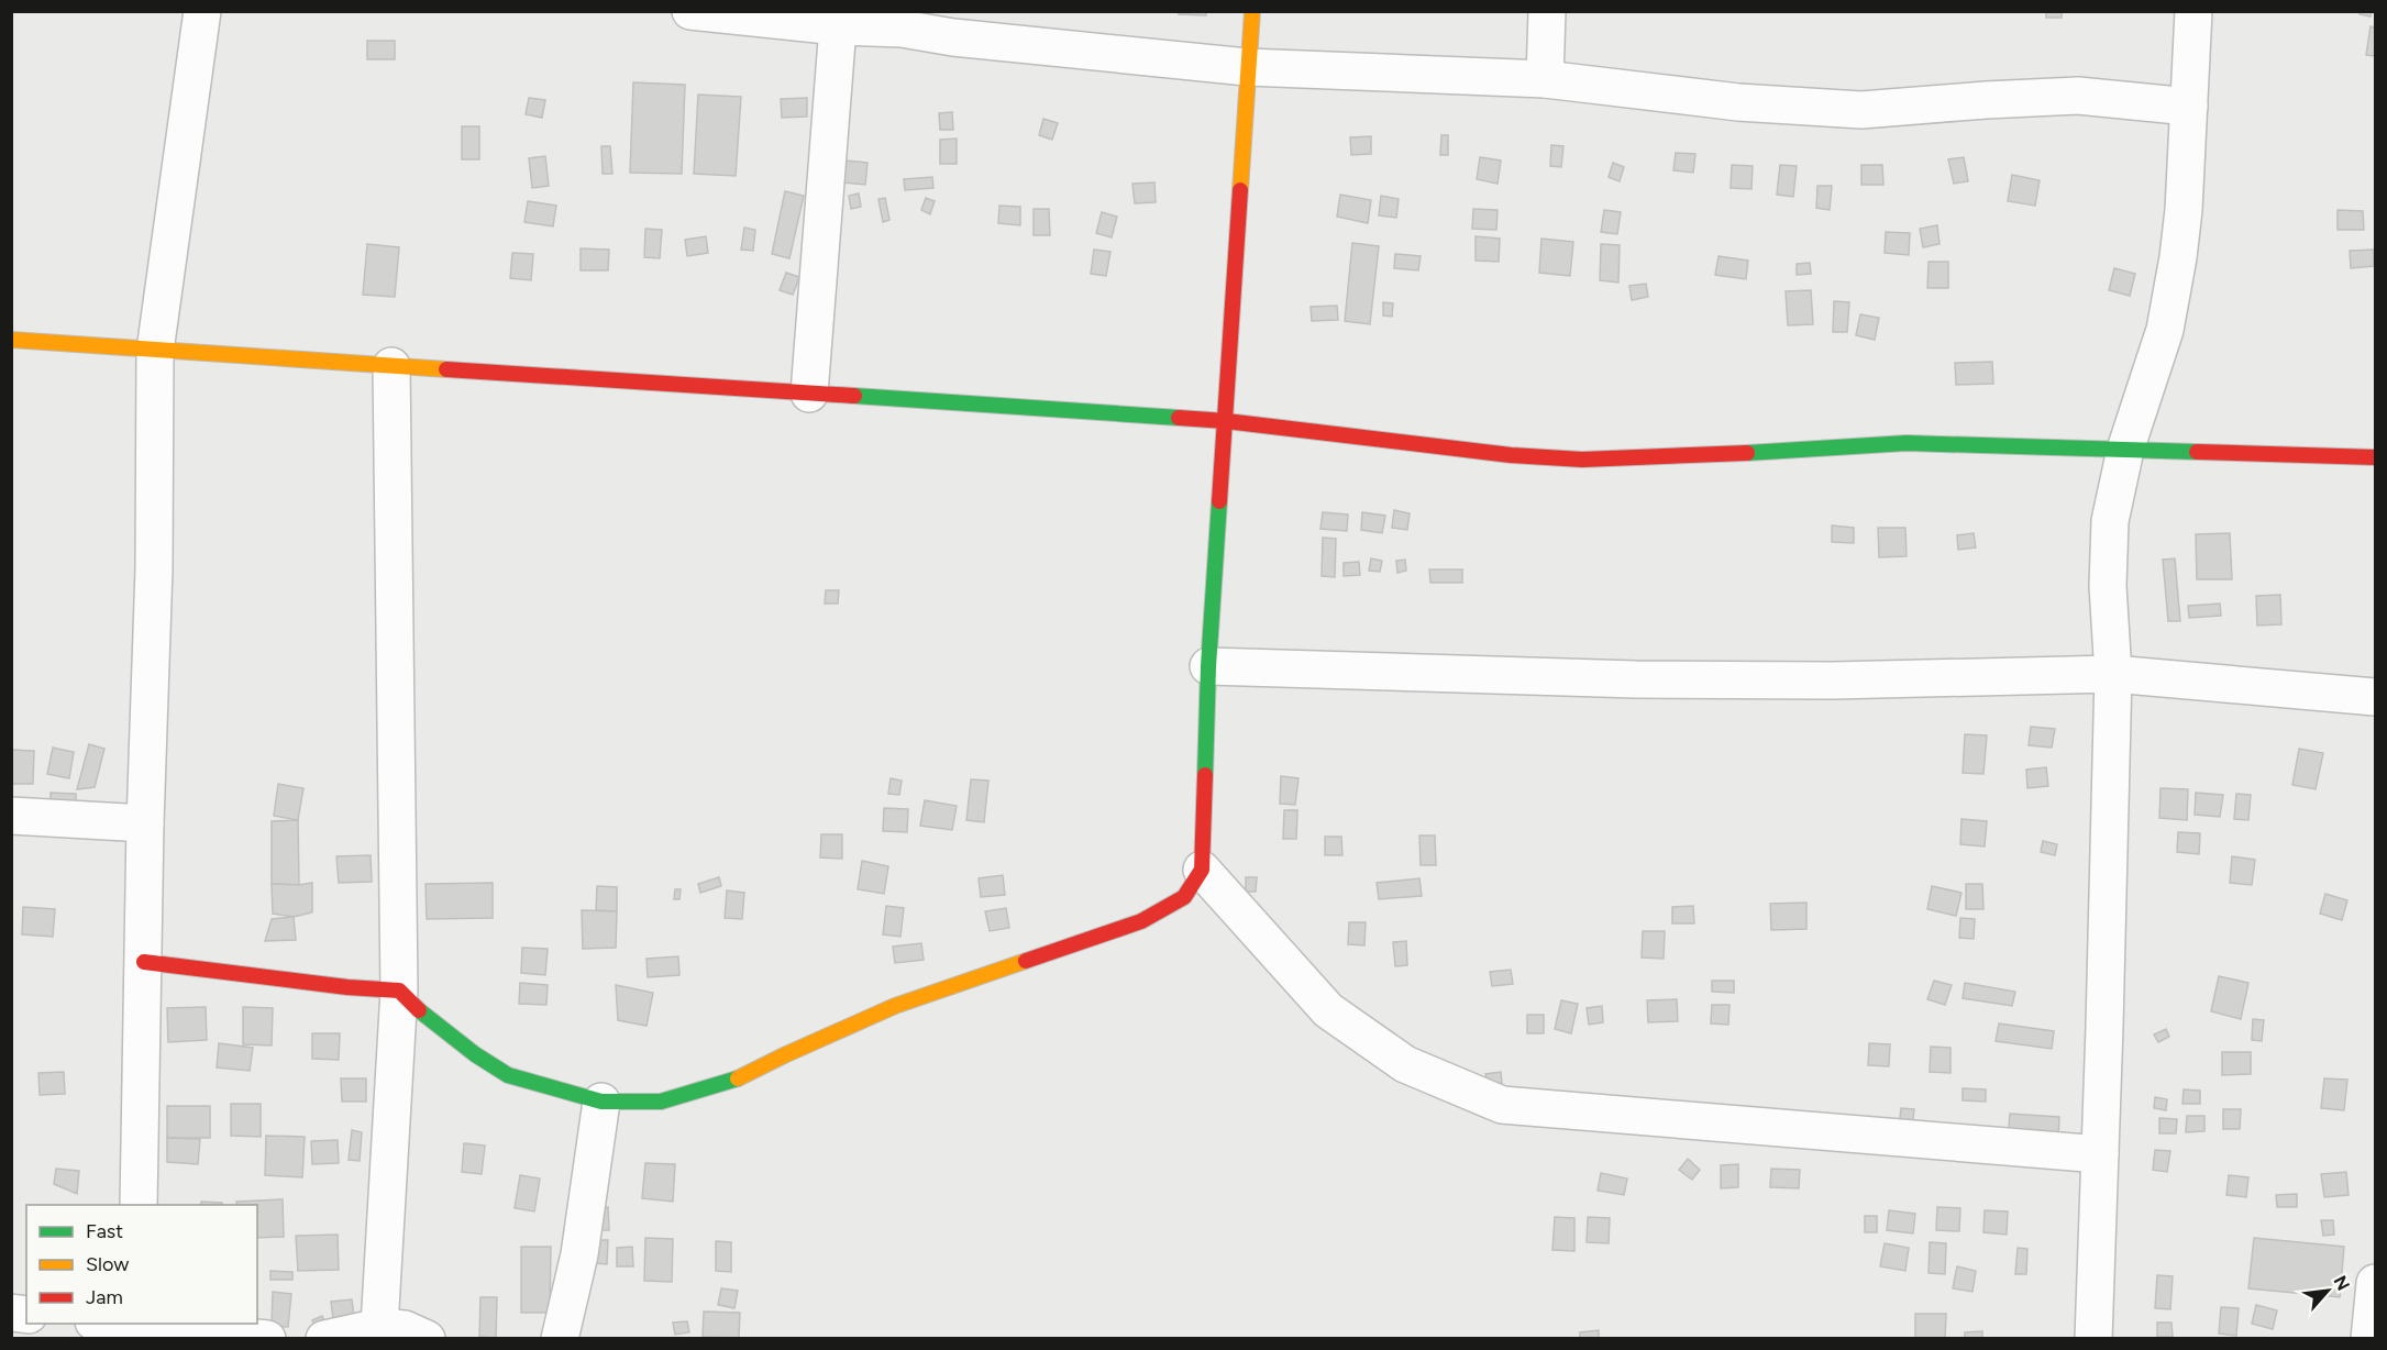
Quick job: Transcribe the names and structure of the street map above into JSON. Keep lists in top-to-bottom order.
{
  "legend": ["Fast", "Slow", "Jam"],
  "north": "top right"
}
